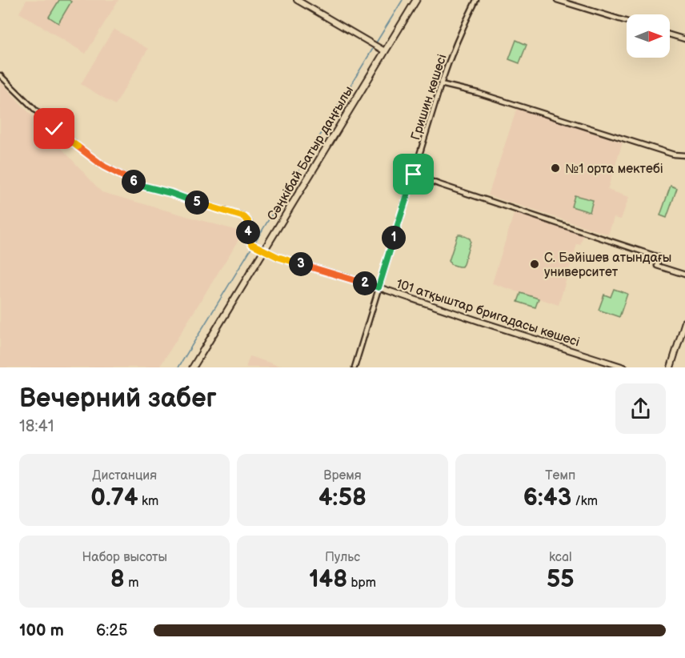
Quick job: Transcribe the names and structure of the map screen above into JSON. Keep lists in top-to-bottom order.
{
  "streets": {
    "main road": ["Сәңкібай Батыр даңғылы"],
    "street": ["Гришин көшесі", "101 атқыштар бригадасы көшесі"]
  },
  "crossings": [
    ["Гришин көшесі", "101 атқыштар бригадасы көшесі"],
    ["Сәңкібай Батыр даңғылы", "101 атқыштар бригадасы көшесі"]
  ],
  "places": ["№1 орта мектебі", "С. Бәйішев атындағы университет"],
  "north": "right",
  "page": {
    "pins": [
      "6",
      "5",
      "4",
      "1",
      "3",
      "2"
    ],
    "heading": ["Вечерний забег", "18:41"],
    "stats": [
      ["Дистанция", "0.74 km"],
      ["Время", "4:58"],
      ["Темп", "6:43 /km"],
      ["Набор высоты", "8 m"],
      ["Пульс", "148 bpm"],
      ["kcal", "55"]
    ],
    "list": [
      {
        "name": "100 m",
        "note": "6:25"
      }
    ]
  }
}
